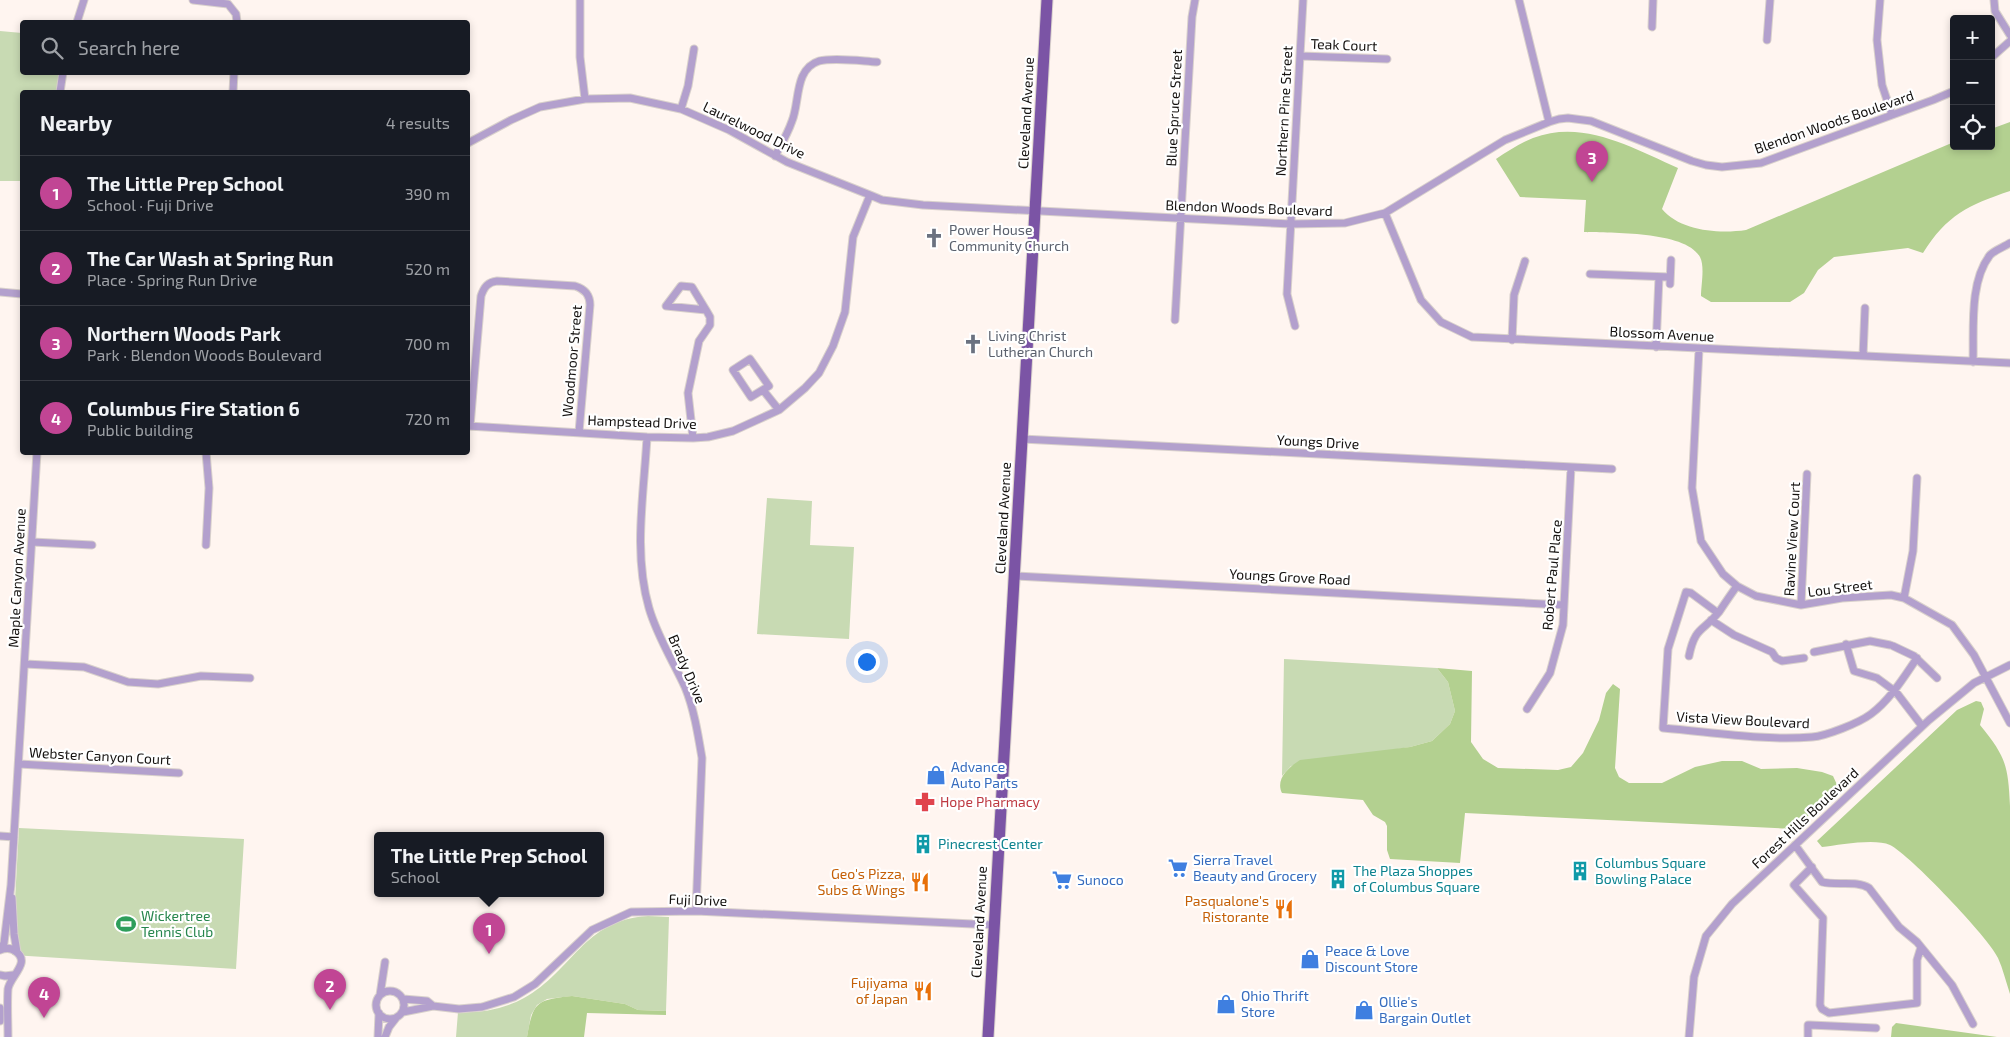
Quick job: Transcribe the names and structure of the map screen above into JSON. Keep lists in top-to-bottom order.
{
  "streets": {
    "main road": ["Cleveland Avenue"],
    "street": [
      "Teak Court",
      "Blue Spruce Street",
      "Northern Pine Street",
      "Blendon Woods Boulevard",
      "Laurelwood Drive",
      "Blossom Avenue",
      "Woodmoor Street",
      "Hampstead Drive",
      "Youngs Drive",
      "Ravine View Court",
      "Robert Paul Place",
      "Youngs Grove Road",
      "Maple Canyon Avenue",
      "Lou Street",
      "Brady Drive",
      "Vista View Boulevard",
      "Webster Canyon Court",
      "Forest Hills Boulevard",
      "Fuji Drive"
    ]
  },
  "crossings": [
    ["Teak Court", "Northern Pine Street"],
    ["Blue Spruce Street", "Blendon Woods Boulevard"],
    ["Northern Pine Street", "Blendon Woods Boulevard"],
    ["Cleveland Avenue", "Blendon Woods Boulevard"],
    ["Cleveland Avenue", "Laurelwood Drive"],
    ["Cleveland Avenue", "Youngs Drive"],
    ["Cleveland Avenue", "Youngs Grove Road"],
    ["Cleveland Avenue", "Fuji Drive"],
    ["Blendon Woods Boulevard", "Laurelwood Drive"],
    ["Blendon Woods Boulevard", "Blossom Avenue"],
    ["Laurelwood Drive", "Hampstead Drive"],
    ["Blossom Avenue", "Lou Street"],
    ["Woodmoor Street", "Hampstead Drive"],
    ["Hampstead Drive", "Brady Drive"],
    ["Youngs Drive", "Robert Paul Place"],
    ["Ravine View Court", "Lou Street"],
    ["Robert Paul Place", "Youngs Grove Road"],
    ["Maple Canyon Avenue", "Webster Canyon Court"],
    ["Lou Street", "Forest Hills Boulevard"],
    ["Brady Drive", "Fuji Drive"]
  ],
  "places": {
    "church": ["Power House Community Church", "Living Christ Lutheran Church"],
    "shop": [
      "Advance Auto Parts",
      "Peace & Love Discount Store",
      "Ohio Thrift Store",
      "Ollie's Bargain Outlet"
    ],
    "pharmacy": ["Hope Pharmacy"],
    "building": ["Pinecrest Center", "Columbus Square Bowling Palace", "The Plaza Shoppes of Columbus Square"],
    "supermarket": ["Sierra Travel Beauty and Grocery", "Sunoco"],
    "restaurant": ["Geo's Pizza, Subs & Wings", "Pasqualone's Ristorante", "Fujiyama of Japan"],
    "sports": ["Wickertree Tennis Club"]
  },
  "page": {
    "map_buttons": ["+", "−"],
    "search": "Search here",
    "heading": ["Nearby", "4 results"],
    "pins": [
      "3",
      "1",
      "2",
      "4"
    ],
    "list": [
      {
        "mark": "1",
        "name": "The Little Prep School",
        "note": "School · Fuji Drive",
        "value": "390 m"
      },
      {
        "mark": "2",
        "name": "The Car Wash at Spring Run",
        "note": "Place · Spring Run Drive",
        "value": "520 m"
      },
      {
        "mark": "3",
        "name": "Northern Woods Park",
        "note": "Park · Blendon Woods Boulevard",
        "value": "700 m"
      },
      {
        "mark": "4",
        "name": "Columbus Fire Station 6",
        "note": "Public building",
        "value": "720 m"
      }
    ],
    "popup": ["The Little Prep School", "School"]
  }
}
